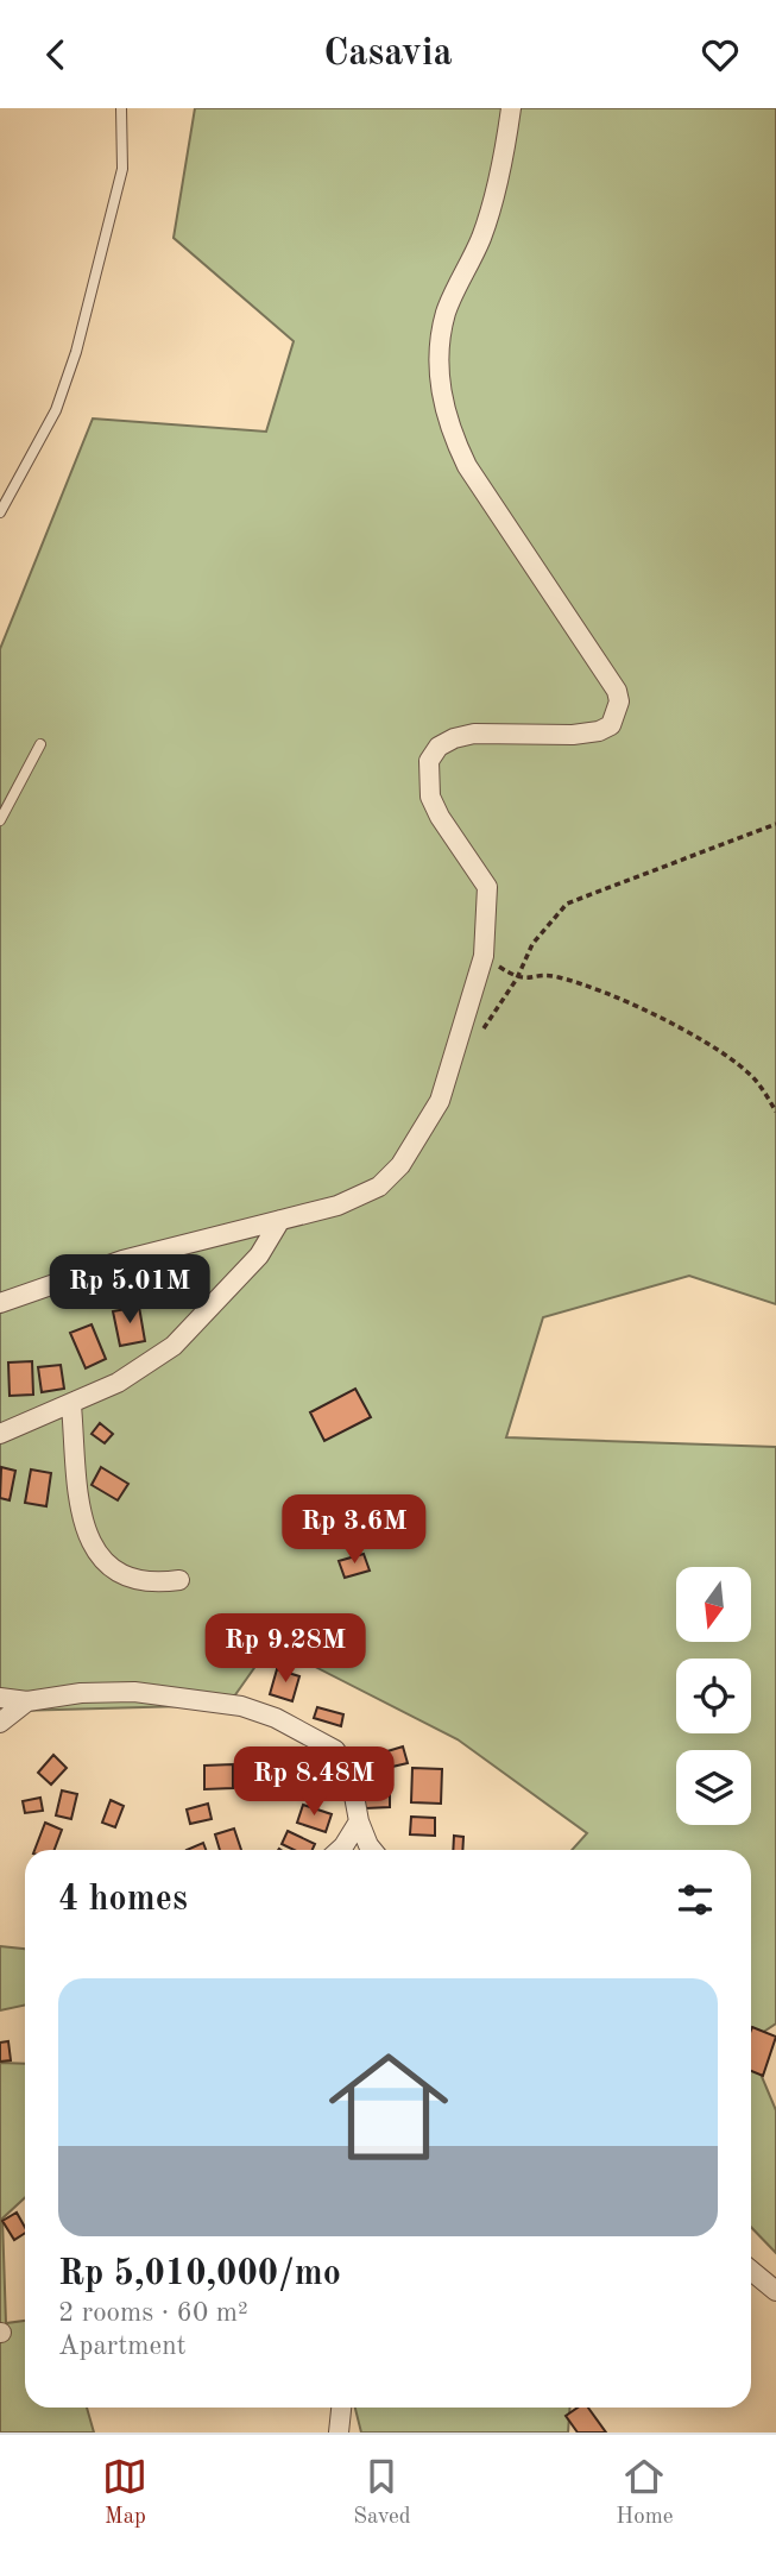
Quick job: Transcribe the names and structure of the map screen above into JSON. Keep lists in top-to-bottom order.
{
  "north": "bottom",
  "page": {
    "header": "Casavia",
    "price": [
      "Rp 5.01M",
      "Rp 3.6M",
      "Rp 9.28M",
      "Rp 8.48M"
    ],
    "heading": "4 homes",
    "list": [
      {
        "name": "Rp 5,010,000/mo",
        "note": "2 rooms · 60 m² · Apartment"
      }
    ],
    "tabs": ["Map", "Saved", "Home"]
  }
}
